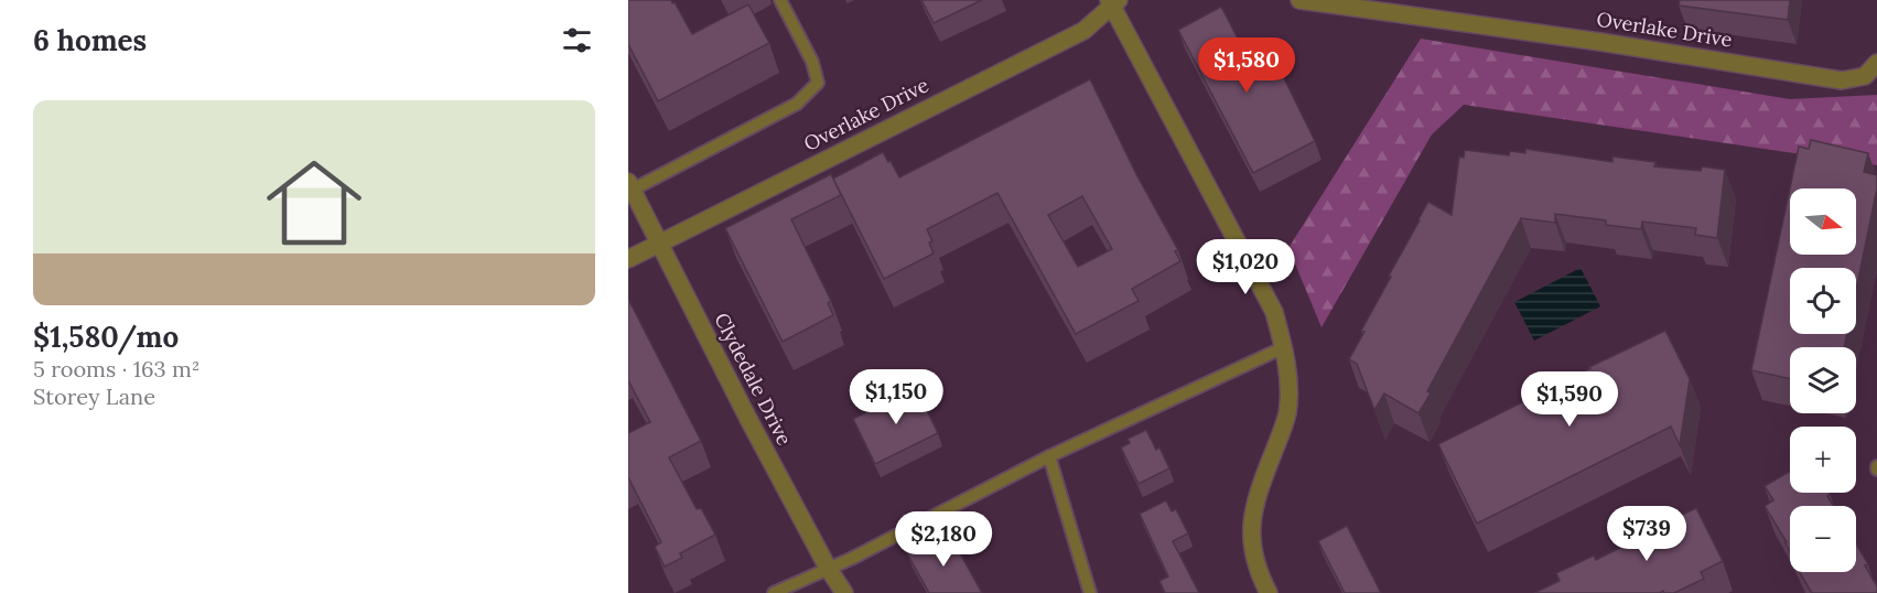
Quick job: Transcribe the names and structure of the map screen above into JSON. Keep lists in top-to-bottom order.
{
  "streets": {
    "street": ["Overlake Drive", "Clydedale Drive"]
  },
  "crossings": [
    ["Overlake Drive", "Clydedale Drive"]
  ],
  "north": "right",
  "page": {
    "heading": "6 homes",
    "price": [
      "$1,580",
      "$1,020",
      "$1,150",
      "$1,590",
      "$739",
      "$2,180"
    ],
    "list": [
      {
        "name": "$1,580/mo",
        "note": "5 rooms · 163 m² · Storey Lane"
      }
    ],
    "map_buttons": ["+", "−"]
  }
}
